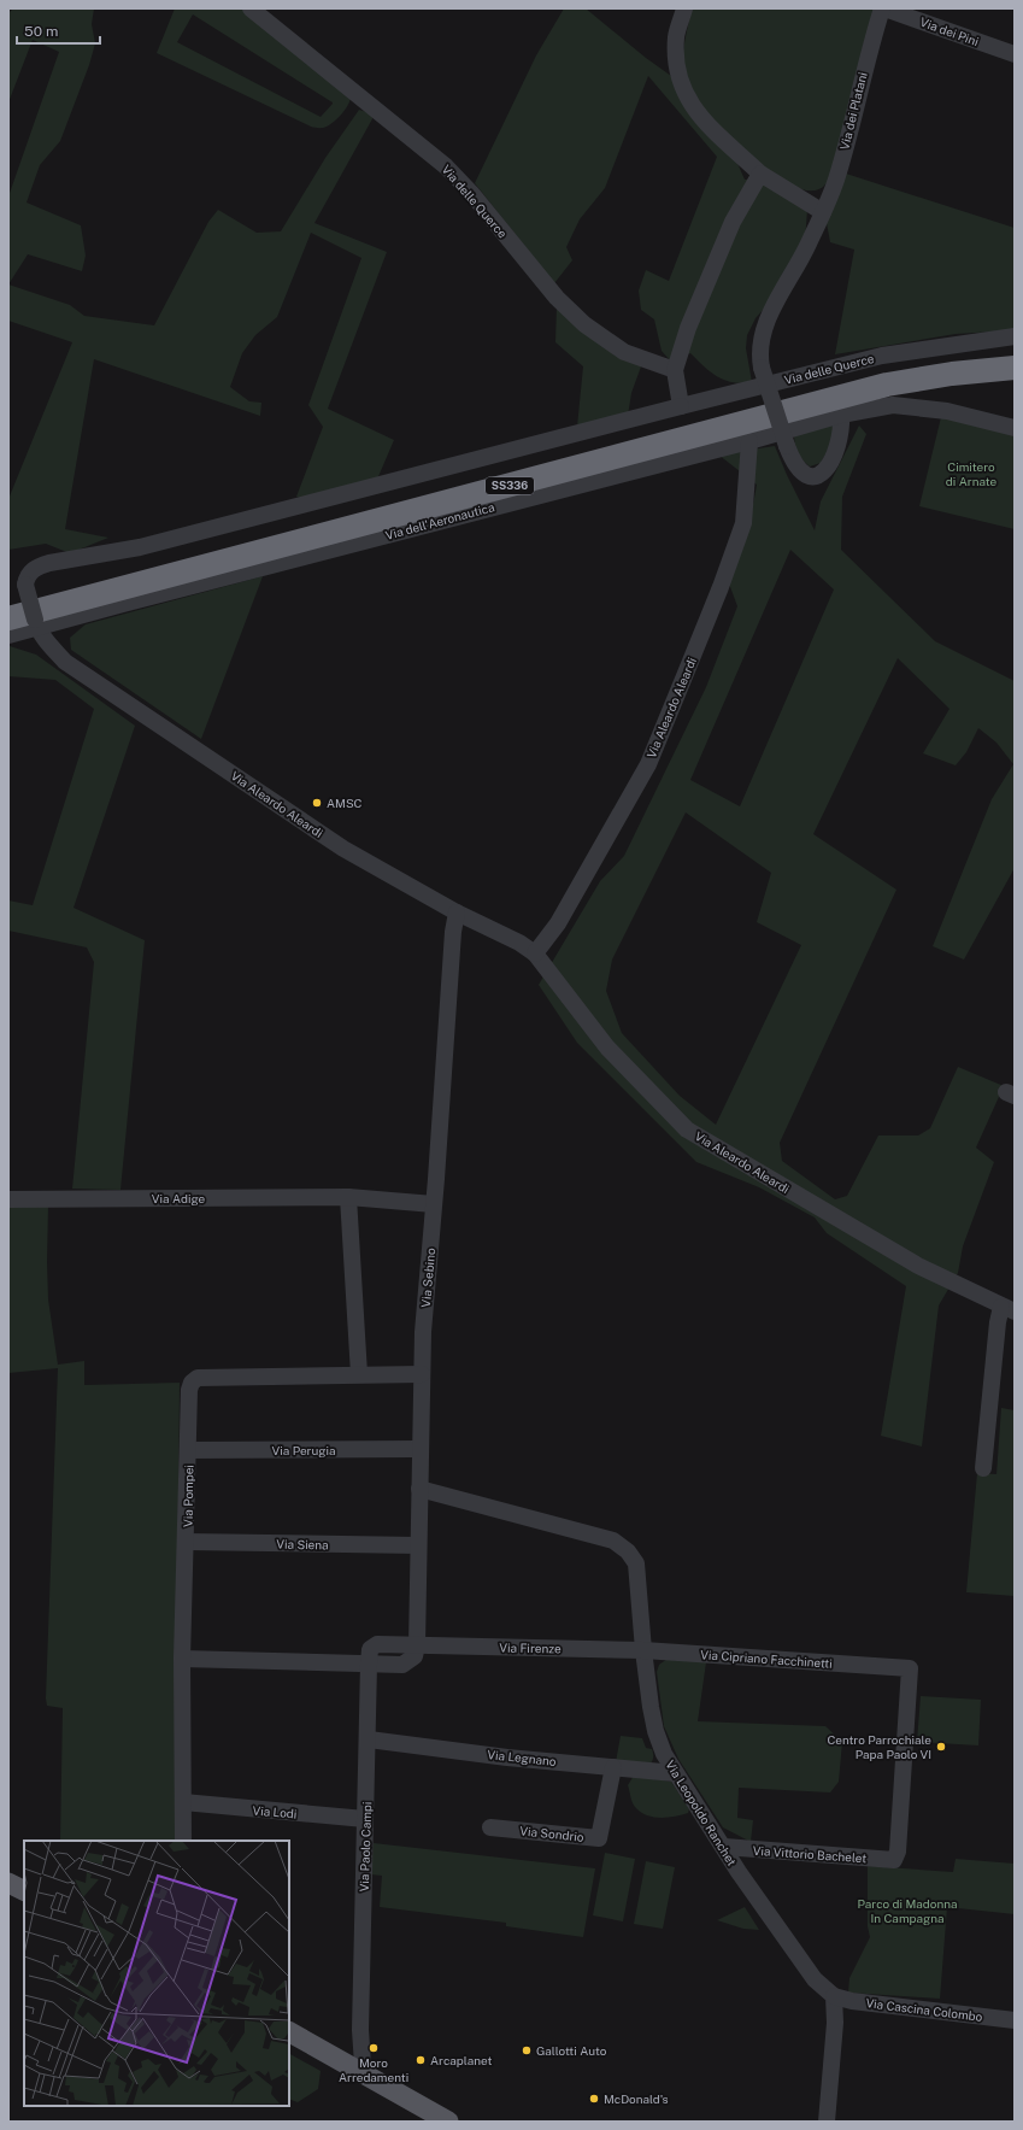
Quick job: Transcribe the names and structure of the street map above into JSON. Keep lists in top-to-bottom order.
{
  "streets": {
    "highway": ["SS336"],
    "street": [
      "Via dei Pini",
      "Via dei Platani",
      "Via delle Querce",
      "Via dell'Aeronautica",
      "Via Aleardo Aleardi",
      "Via Adige",
      "Via Sebino",
      "Via Perugia",
      "Via Pompei",
      "Via Siena",
      "Via Firenze",
      "Via Cipriano Facchinetti",
      "Via Legnano",
      "Via Lodi",
      "Via Leopoldo Ranchet",
      "Via Sondrio",
      "Via Paolo Campi",
      "Via Vittorio Bachelet",
      "Via Cascina Colombo"
    ]
  },
  "crossings": [
    ["Via dei Pini", "Via dei Platani"],
    ["Via dei Platani", "Via dell'Aeronautica"],
    ["Via delle Querce", "Via dell'Aeronautica"],
    ["Via delle Querce", "Via Aleardo Aleardi"],
    ["Via dell'Aeronautica", "Via Aleardo Aleardi"],
    ["Via Aleardo Aleardi", "Via Sebino"],
    ["Via Adige", "Via Sebino"],
    ["Via Sebino", "Via Perugia"],
    ["Via Sebino", "Via Pompei"],
    ["Via Sebino", "Via Siena"],
    ["Via Sebino", "Via Firenze"],
    ["Via Sebino", "Via Leopoldo Ranchet"],
    ["Via Perugia", "Via Pompei"],
    ["Via Pompei", "Via Siena"],
    ["Via Pompei", "Via Lodi"],
    ["Via Firenze", "Via Cipriano Facchinetti"],
    ["Via Firenze", "Via Leopoldo Ranchet"],
    ["Via Cipriano Facchinetti", "Via Leopoldo Ranchet"],
    ["Via Cipriano Facchinetti", "Via Vittorio Bachelet"],
    ["Via Legnano", "Via Leopoldo Ranchet"],
    ["Via Legnano", "Via Sondrio"],
    ["Via Legnano", "Via Paolo Campi"],
    ["Via Lodi", "Via Paolo Campi"],
    ["Via Leopoldo Ranchet", "Via Vittorio Bachelet"],
    ["Via Leopoldo Ranchet", "Via Cascina Colombo"]
  ],
  "parks": ["Cimitero di Arnate", "Parco di Madonna In Campagna"],
  "places": [
    "AMSC",
    "Centro Parrochiale Papa Paolo VI",
    "Moro Arredamenti",
    "Gallotti Auto",
    "Arcaplanet",
    "McDonald's"
  ],
  "scale_bar": "50 m"
}
